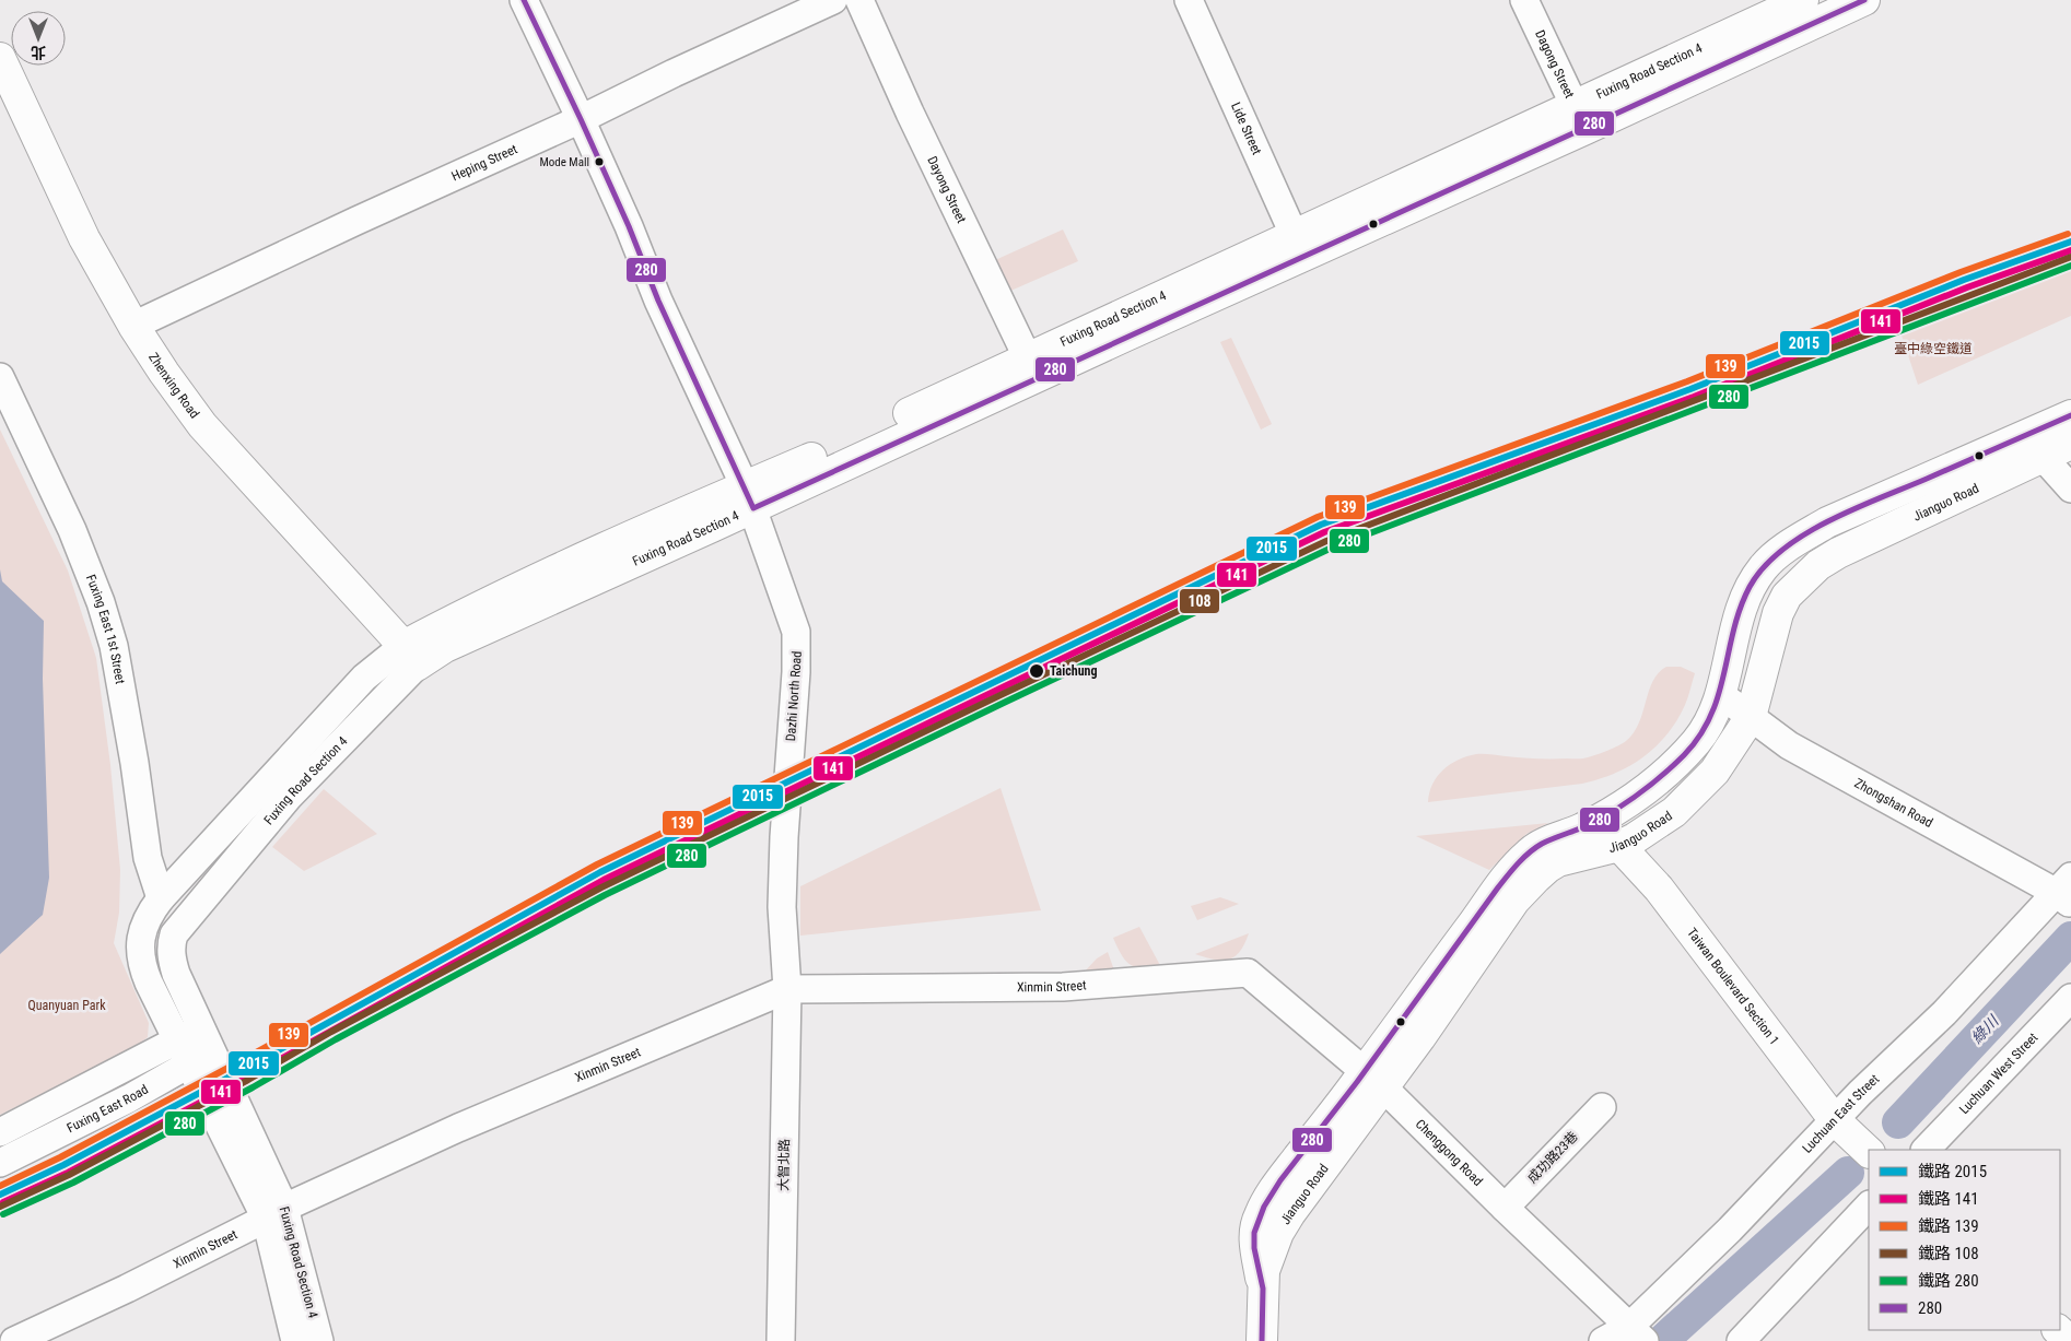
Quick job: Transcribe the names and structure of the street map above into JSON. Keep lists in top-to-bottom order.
{
  "streets": {
    "main road": [
      "Fuxing Road Section 4",
      "Zhenxing Road",
      "Jianguo Road",
      "Taiwan Boulevard Section 1"
    ],
    "street": [
      "Dagong Street",
      "Lide Street",
      "Heping Street",
      "Dayong Street",
      "Fuxing East 1st Street",
      "Dazhi North Road",
      "Zhongshan Road",
      "Xinmin Street",
      "Luchuan West Street",
      "Fuxing East Road",
      "Luchuan East Street",
      "Chenggong Road",
      "成功路23巷",
      "大智北路"
    ]
  },
  "crossings": [
    ["Dagong Street", "Fuxing Road Section 4"],
    ["Fuxing Road Section 4", "Lide Street"],
    ["Fuxing Road Section 4", "Dayong Street"],
    ["Fuxing Road Section 4", "Zhenxing Road"],
    ["Fuxing Road Section 4", "Fuxing East 1st Street"],
    ["Fuxing Road Section 4", "Dazhi North Road"],
    ["Fuxing Road Section 4", "Xinmin Street"],
    ["Fuxing Road Section 4", "Fuxing East Road"],
    ["Heping Street", "Zhenxing Road"],
    ["Heping Street", "Dazhi North Road"],
    ["Jianguo Road", "Zhongshan Road"],
    ["Jianguo Road", "Taiwan Boulevard Section 1"],
    ["Jianguo Road", "Chenggong Road"],
    ["Dazhi North Road", "Xinmin Street"],
    ["Dazhi North Road", "大智北路"],
    ["Zhongshan Road", "Luchuan East Street"],
    ["Xinmin Street", "Chenggong Road"],
    ["Xinmin Street", "大智北路"],
    ["Taiwan Boulevard Section 1", "Luchuan East Street"],
    ["Luchuan East Street", "Chenggong Road"],
    ["Chenggong Road", "成功路23巷"]
  ],
  "water": ["綠川"],
  "parks": ["臺中綠空鐵道", "Quanyuan Park"],
  "places": ["Mode Mall", "Taichung"],
  "lines": [
    "transit line 280",
    "rail line 139",
    "rail line 2015",
    "rail line 141",
    "rail line 108",
    "rail line 280"
  ],
  "legend": [
    "鐵路 2015",
    "鐵路 141",
    "鐵路 139",
    "鐵路 108",
    "鐵路 280",
    "280"
  ],
  "north": "bottom"
}
